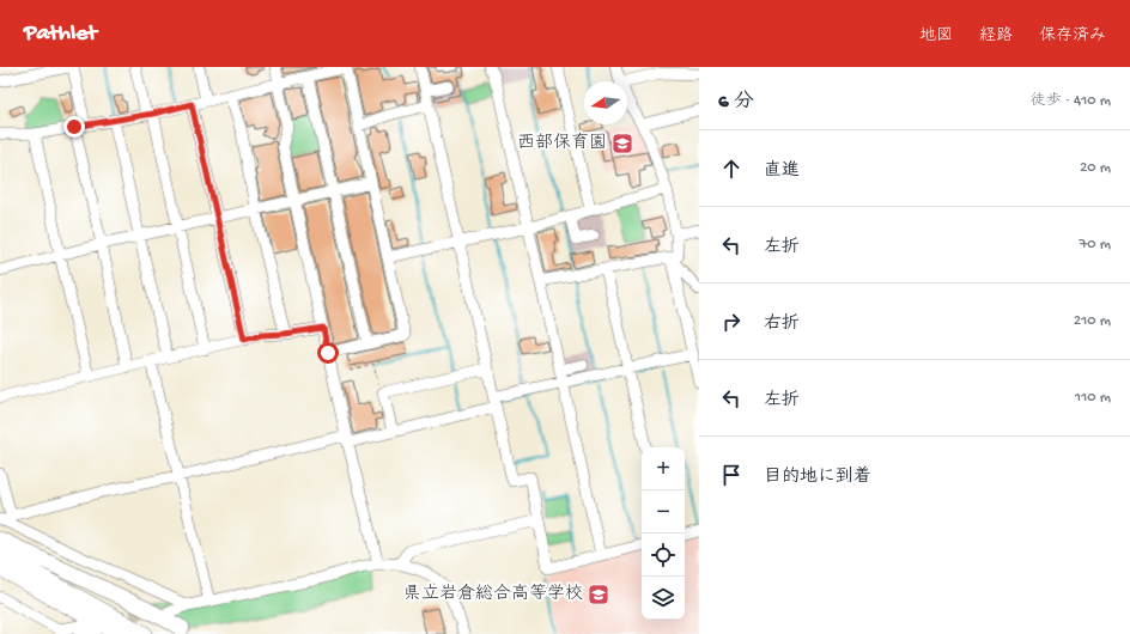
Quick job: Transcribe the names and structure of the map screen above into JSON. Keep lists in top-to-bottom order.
{
  "places": {
    "school or university": ["西部保育園", "県立岩倉総合高等学校"]
  },
  "north": "left",
  "page": {
    "header": "Pathlet",
    "nav": ["地図", "経路", "保存済み"],
    "heading": ["6 分", "徒歩 · 410 m"],
    "list": [
      ["直進", "20 m"],
      ["左折", "70 m"],
      ["右折", "210 m"],
      ["左折", "110 m"],
      "目的地に到着"
    ],
    "map_buttons": ["+", "−"]
  }
}
